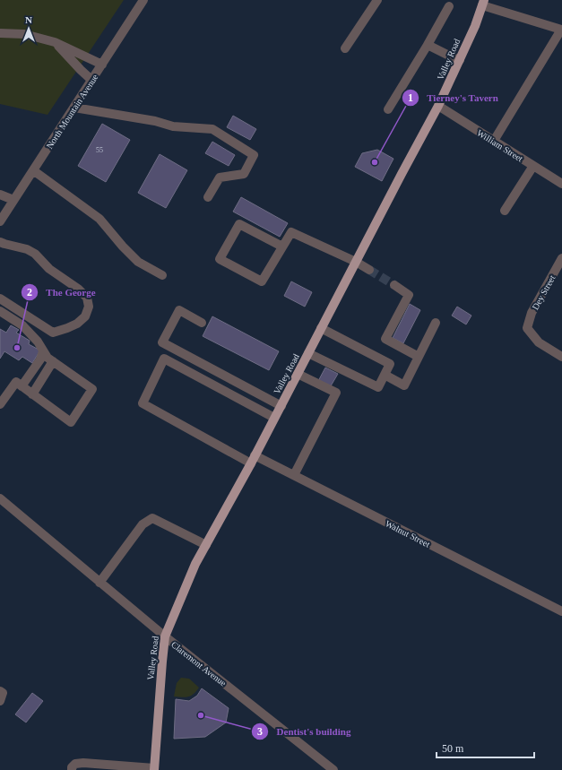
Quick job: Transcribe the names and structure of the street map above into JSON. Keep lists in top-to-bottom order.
{
  "streets": {
    "main road": ["Valley Road"],
    "street": [
      "North Mountain Avenue",
      "William Street",
      "Dey Street",
      "Walnut Street",
      "Claremont Avenue"
    ]
  },
  "crossings": [
    ["Valley Road", "William Street"],
    ["Valley Road", "Walnut Street"],
    ["Valley Road", "Claremont Avenue"]
  ],
  "places": ["Tierney's Tavern", "The George", "Dentist's building"],
  "house_numbers": ["55"],
  "scale_bar": "50 m",
  "north": "top"
}
